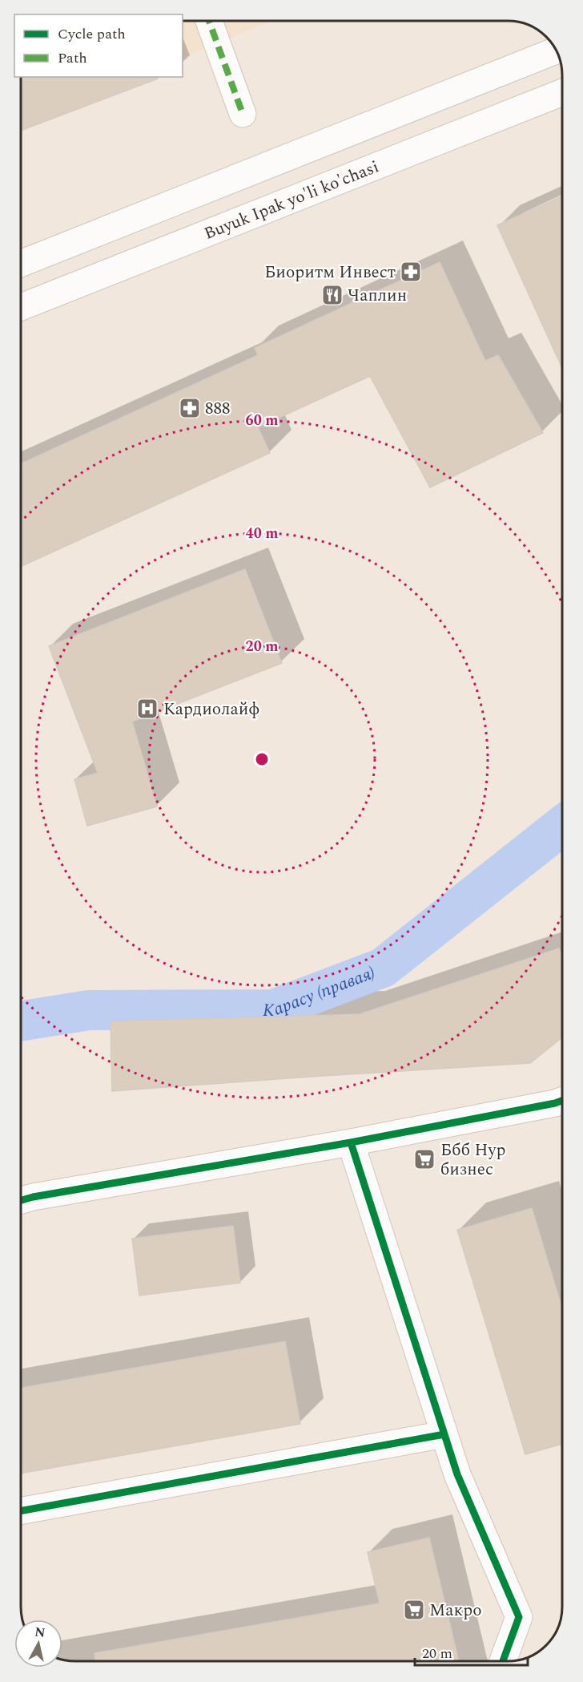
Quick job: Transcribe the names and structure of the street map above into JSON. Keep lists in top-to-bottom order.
{
  "streets": {
    "street": ["Buyuk Ipak yo'li ko'chasi"]
  },
  "water": ["Карасу (правая)"],
  "places": {
    "pharmacy": ["Биоритм Инвест", "888"],
    "restaurant": ["Чаплин"],
    "hospital": ["Кардиолайф"],
    "supermarket": ["Ббб Нур бизнес", "Макро"]
  },
  "legend": ["Cycle path", "Path"],
  "scale_bar": "20 m",
  "north": "top",
  "rings": ["60 m", "40 m", "20 m"]
}
